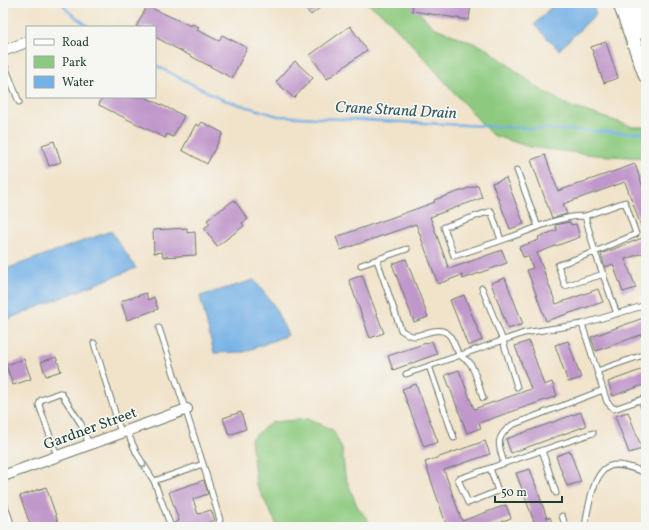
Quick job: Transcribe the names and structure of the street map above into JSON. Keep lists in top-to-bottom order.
{
  "streets": {
    "street": ["Gardner Street"]
  },
  "water": ["Crane Strand Drain"],
  "legend": ["Road", "Park", "Water"],
  "scale_bar": "50 m"
}
